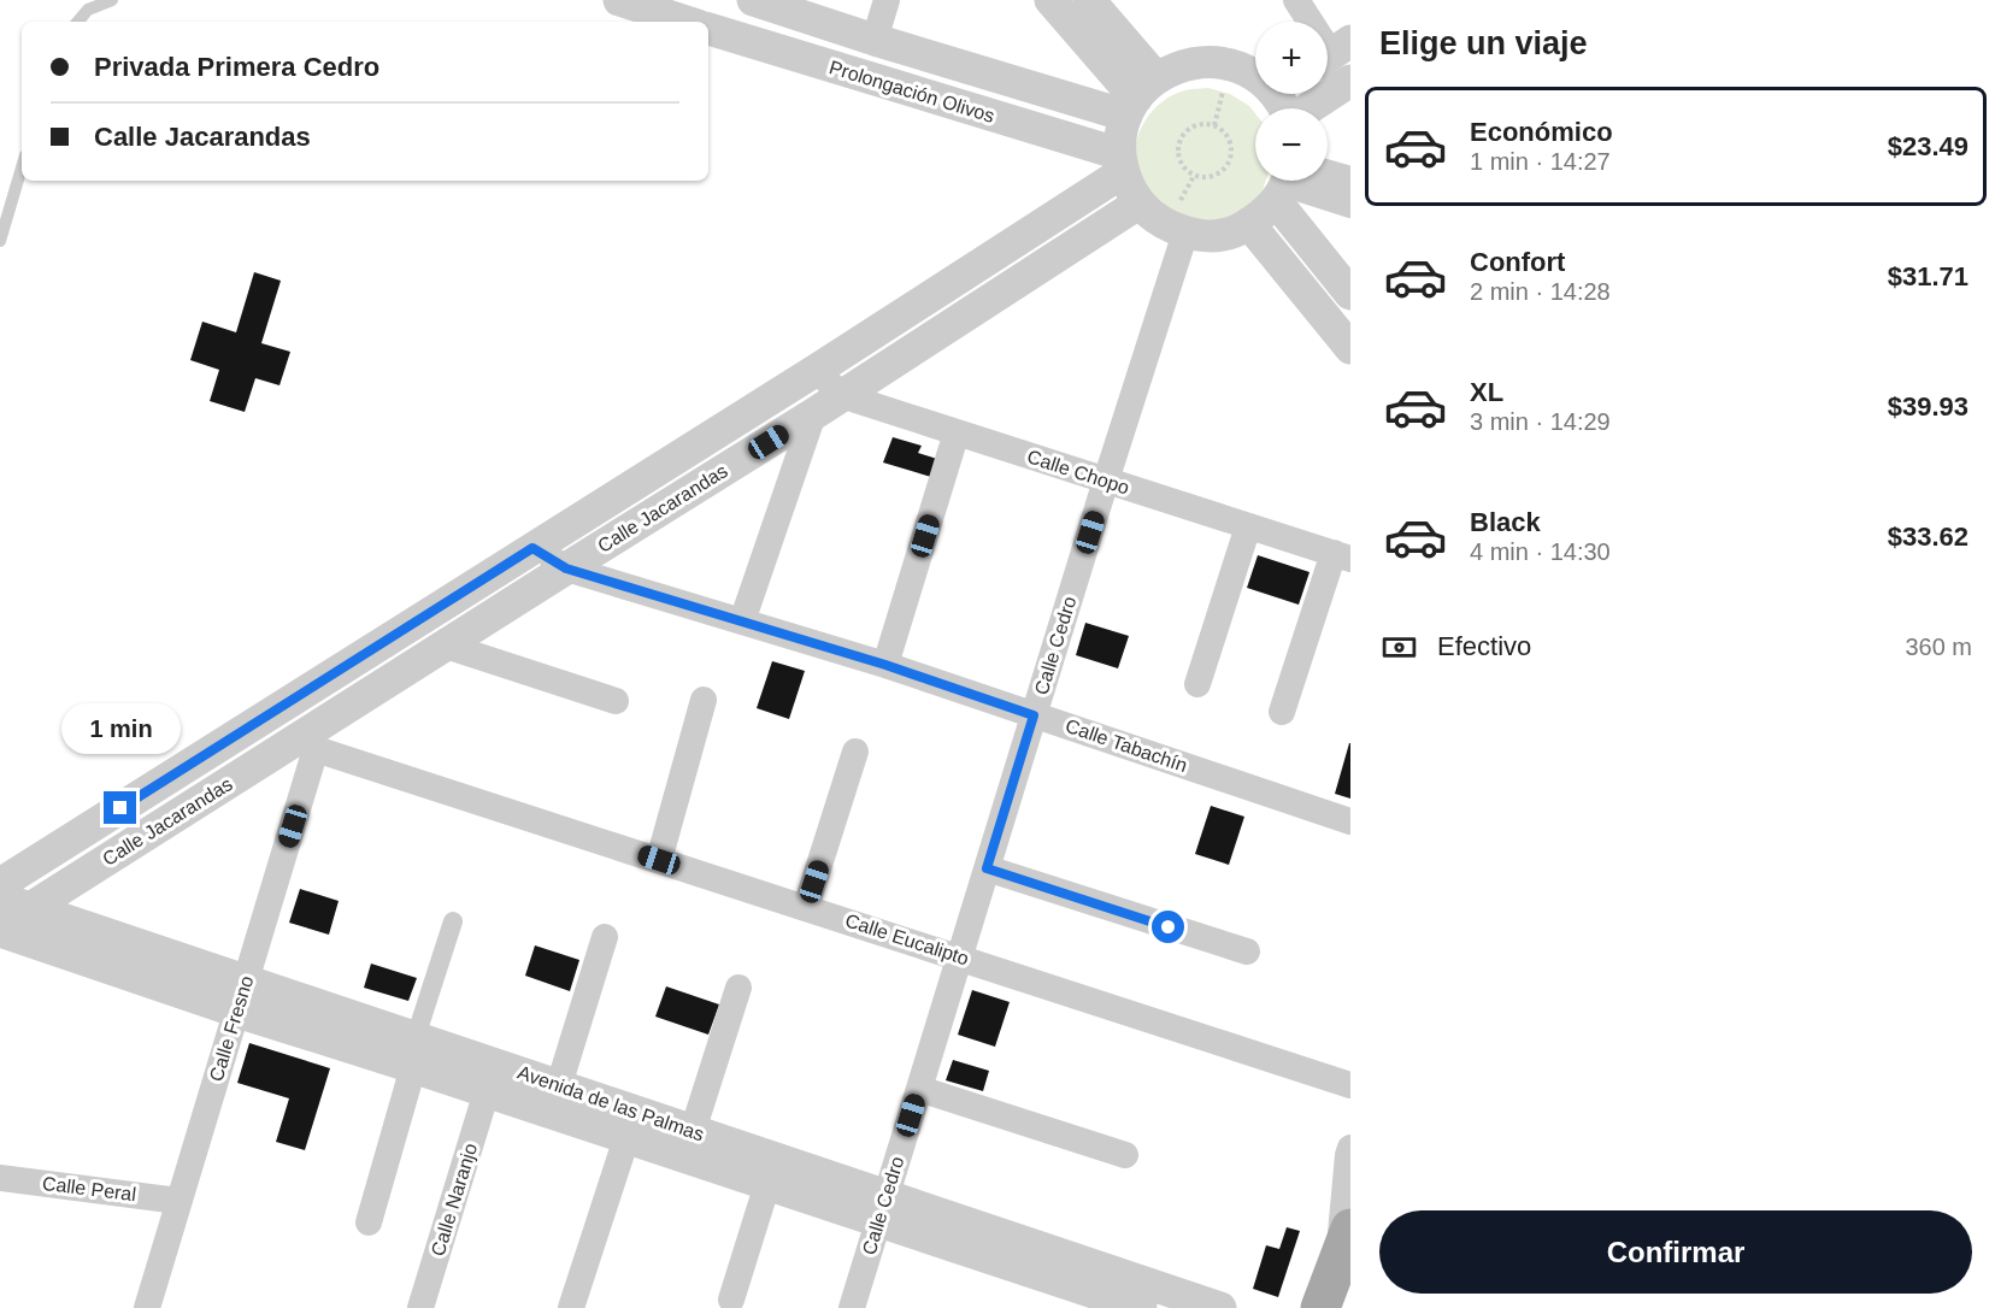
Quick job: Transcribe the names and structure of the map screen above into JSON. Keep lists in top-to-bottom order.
{
  "streets": {
    "street": [
      "Prolongación Olivos",
      "Calle Chopo",
      "Calle Jacarandas",
      "Calle Cedro",
      "Calle Tabachín",
      "Calle Eucalipto",
      "Calle Fresno",
      "Avenida de las Palmas",
      "Calle Peral",
      "Calle Naranjo"
    ]
  },
  "crossings": [
    ["Prolongación Olivos", "Calle Jacarandas"],
    ["Calle Chopo", "Calle Jacarandas"],
    ["Calle Chopo", "Calle Cedro"],
    ["Calle Jacarandas", "Calle Tabachín"],
    ["Calle Jacarandas", "Calle Eucalipto"],
    ["Calle Jacarandas", "Calle Fresno"],
    ["Calle Jacarandas", "Avenida de las Palmas"],
    ["Calle Cedro", "Calle Tabachín"],
    ["Calle Cedro", "Calle Eucalipto"],
    ["Calle Cedro", "Avenida de las Palmas"],
    ["Calle Eucalipto", "Calle Fresno"],
    ["Calle Fresno", "Avenida de las Palmas"],
    ["Calle Fresno", "Calle Peral"],
    ["Avenida de las Palmas", "Calle Naranjo"]
  ],
  "page": {
    "heading": "Elige un viaje",
    "map_buttons": ["+", "−"],
    "banner": ["Privada Primera Cedro", "Calle Jacarandas"],
    "list": [
      {
        "name": "Económico",
        "note": "1 min · 14:27",
        "value": "$23.49"
      },
      {
        "name": "Confort",
        "note": "2 min · 14:28",
        "value": "$31.71"
      },
      {
        "name": "XL",
        "note": "3 min · 14:29",
        "value": "$39.93"
      },
      {
        "name": "Black",
        "note": "4 min · 14:30",
        "value": "$33.62"
      }
    ],
    "pay": ["Efectivo", "360 m"],
    "bubble": "1 min",
    "buttons": "Confirmar"
  }
}
